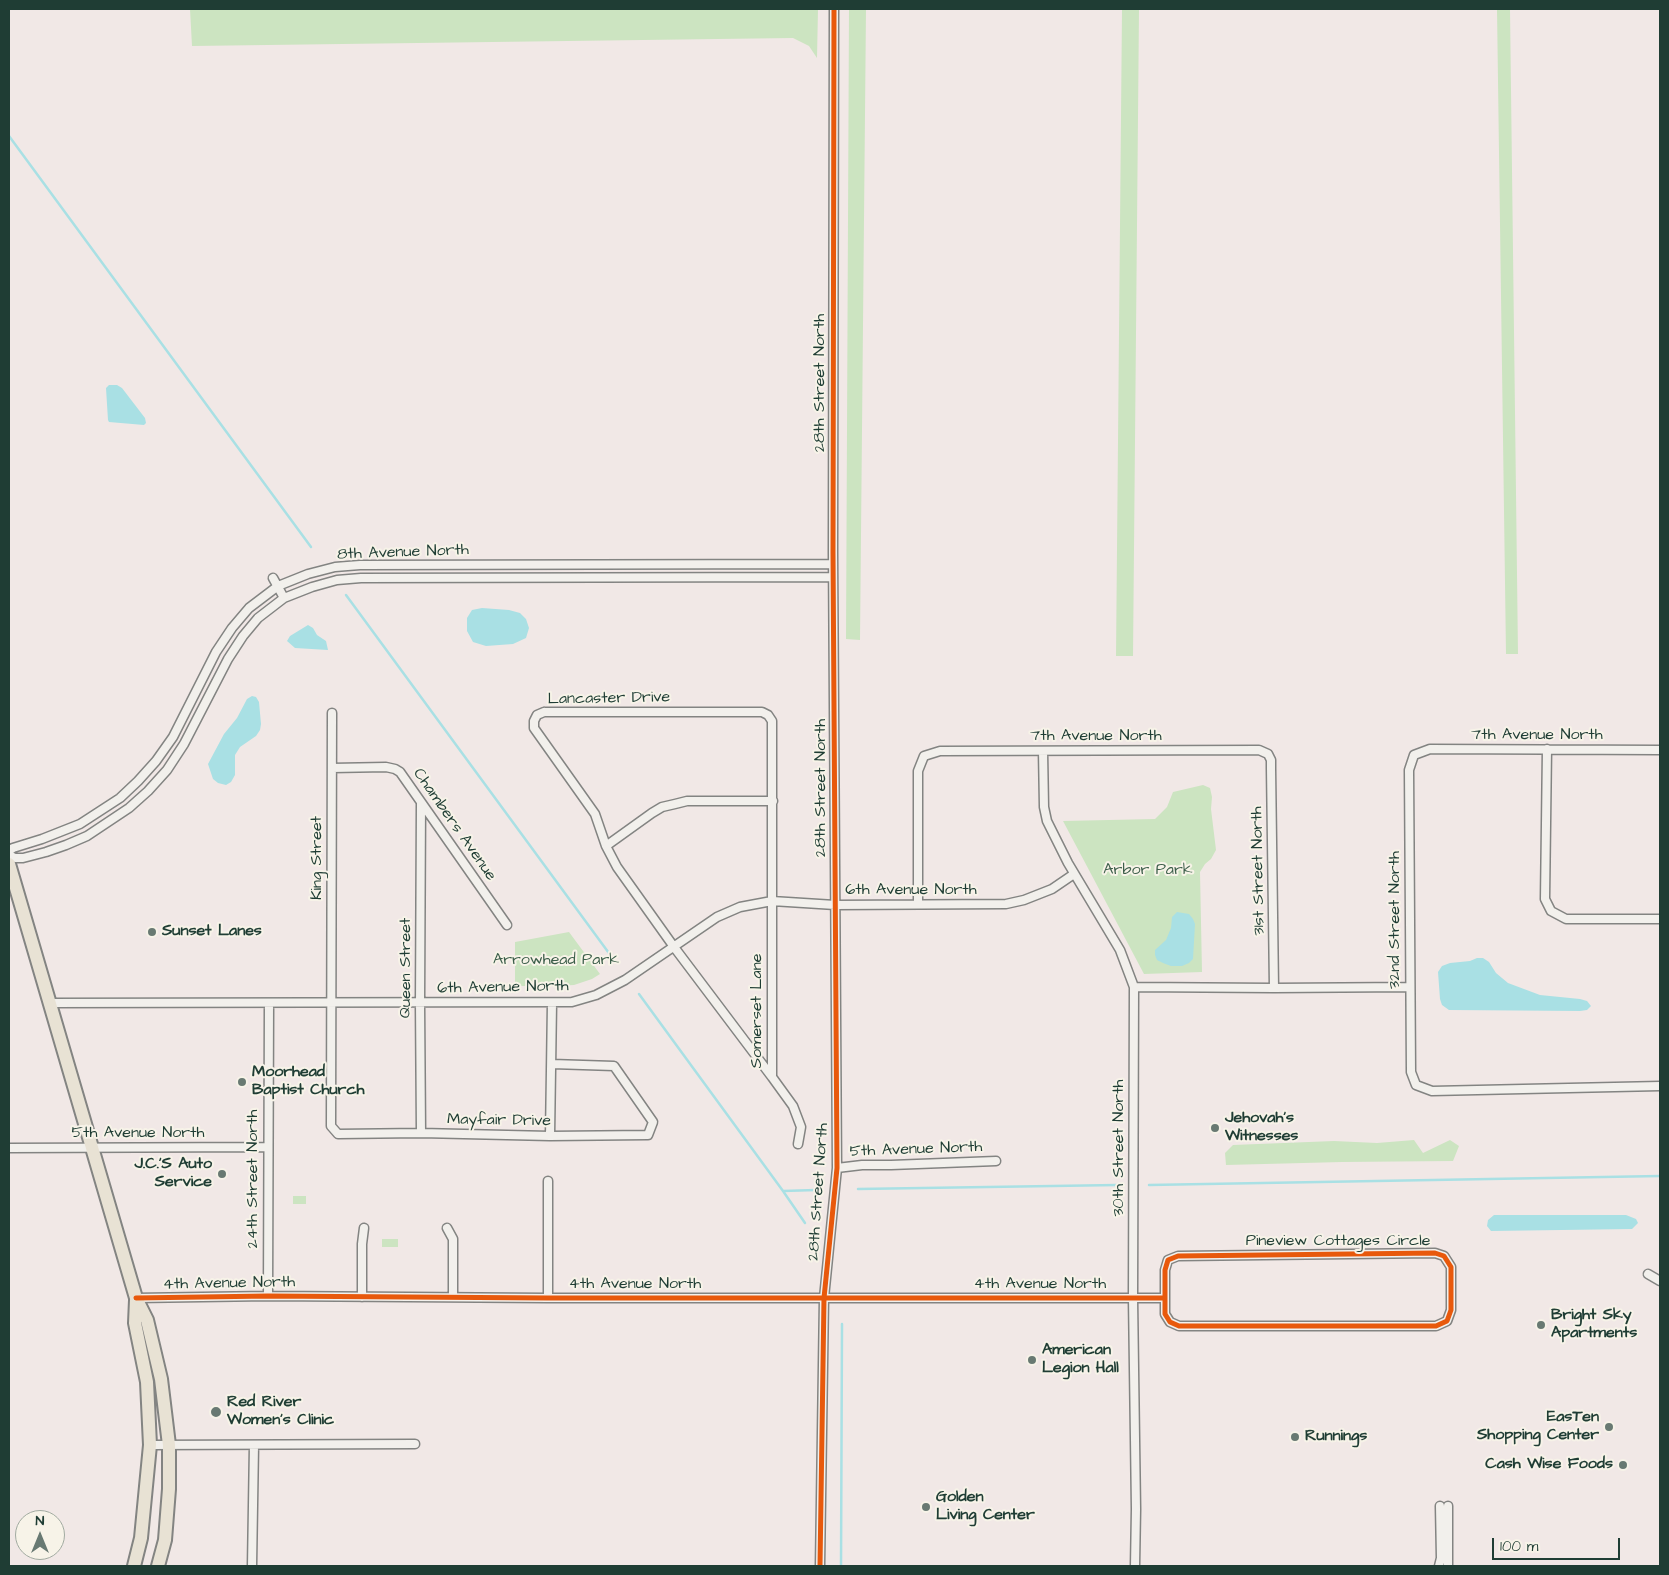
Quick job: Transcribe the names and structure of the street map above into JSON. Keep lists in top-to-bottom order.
{
  "streets": {
    "street": [
      "28th Street North",
      "8th Avenue North",
      "Lancaster Drive",
      "7th Avenue North",
      "Chambers Avenue",
      "King Street",
      "31st Street North",
      "6th Avenue North",
      "32nd Street North",
      "Queen Street",
      "Somerset Lane",
      "Mayfair Drive",
      "5th Avenue North",
      "30th Street North",
      "24th Street North",
      "Pineview Cottages Circle",
      "4th Avenue North"
    ]
  },
  "crossings": [
    ["28th Street North", "8th Avenue North"],
    ["28th Street North", "6th Avenue North"],
    ["28th Street North", "5th Avenue North"],
    ["28th Street North", "4th Avenue North"],
    ["Lancaster Drive", "6th Avenue North"],
    ["Lancaster Drive", "Somerset Lane"],
    ["7th Avenue North", "31st Street North"],
    ["7th Avenue North", "6th Avenue North"],
    ["7th Avenue North", "32nd Street North"],
    ["7th Avenue North", "30th Street North"],
    ["Chambers Avenue", "King Street"],
    ["Chambers Avenue", "Queen Street"],
    ["King Street", "6th Avenue North"],
    ["King Street", "Mayfair Drive"],
    ["6th Avenue North", "Queen Street"],
    ["6th Avenue North", "Somerset Lane"],
    ["6th Avenue North", "Mayfair Drive"],
    ["6th Avenue North", "30th Street North"],
    ["6th Avenue North", "24th Street North"],
    ["Queen Street", "Mayfair Drive"],
    ["5th Avenue North", "24th Street North"],
    ["30th Street North", "4th Avenue North"],
    ["24th Street North", "4th Avenue North"]
  ],
  "parks": ["Arbor Park", "Arrowhead Park"],
  "places": [
    "Sunset Lanes",
    "Moorhead Baptist Church",
    "Jehovah's Witnesses",
    "J.C.'S Auto Service",
    "Bright Sky Apartments",
    "American Legion Hall",
    "Red River Women's Clinic",
    "EasTen Shopping Center",
    "Runnings",
    "Cash Wise Foods",
    "Golden Living Center"
  ],
  "scale_bar": "100 m",
  "north": "top"
}
